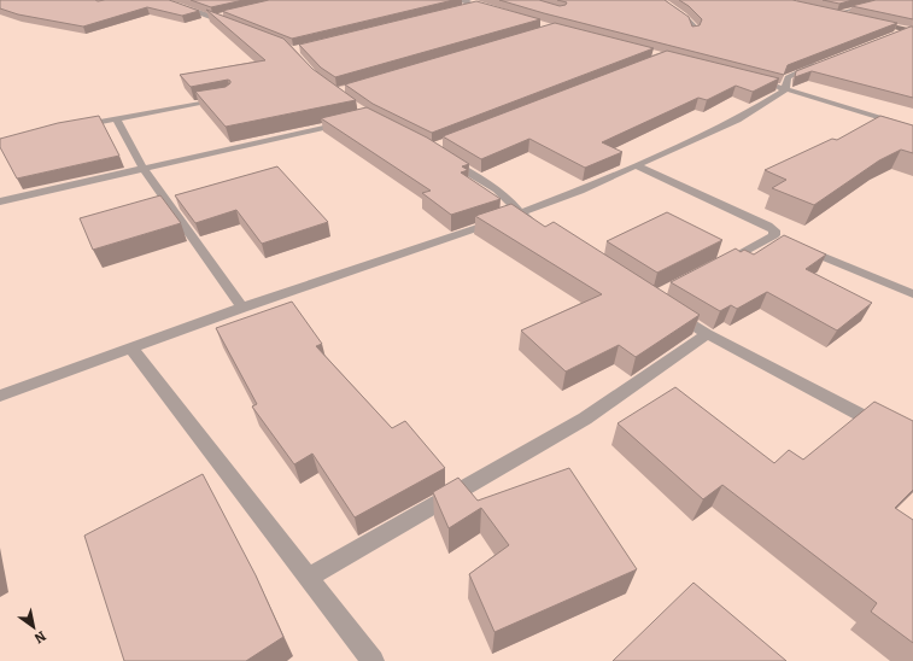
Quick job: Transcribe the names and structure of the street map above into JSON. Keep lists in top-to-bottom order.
{
  "north": "bottom right"
}
